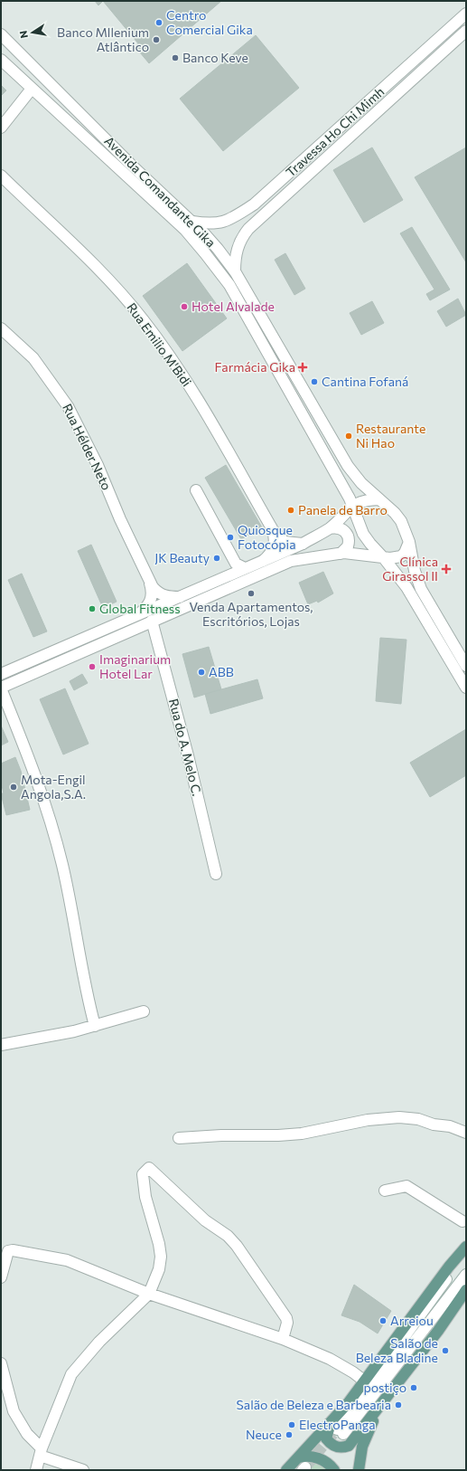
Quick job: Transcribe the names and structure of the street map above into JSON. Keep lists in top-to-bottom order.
{
  "streets": {
    "street": [
      "Travessa Ho Chi Mimh",
      "Avenida Comandante Gika",
      "Rua Emilio M'Bidi",
      "Rua Hélder Neto",
      "Rua do A. Melo C."
    ]
  },
  "crossings": [
    ["Travessa Ho Chi Mimh", "Avenida Comandante Gika"]
  ],
  "places": {
    "other": [
      "Centro Comercial Gika",
      "Banco Mllenium Atlântico",
      "Banco Keve",
      "Hotel Alvalade",
      "Cantina Fofaná",
      "Restaurante Ni Hao",
      "Panela de Barro",
      "Quiosque Fotocópia",
      "JK Beauty",
      "Venda Apartamentos, Escritórios, Lojas",
      "Global Fitness",
      "Imaginarium Hotel Lar",
      "ABB",
      "Mota-Engil Angola,S.A.",
      "Arreiou",
      "Salão de Beleza Bladine",
      "postiço",
      "Salão de Beleza e Barbearia",
      "ElectroPanga",
      "Neuce"
    ],
    "health": ["Farmácia Gika", "Clínica Girassol II"]
  },
  "north": "left"
}
